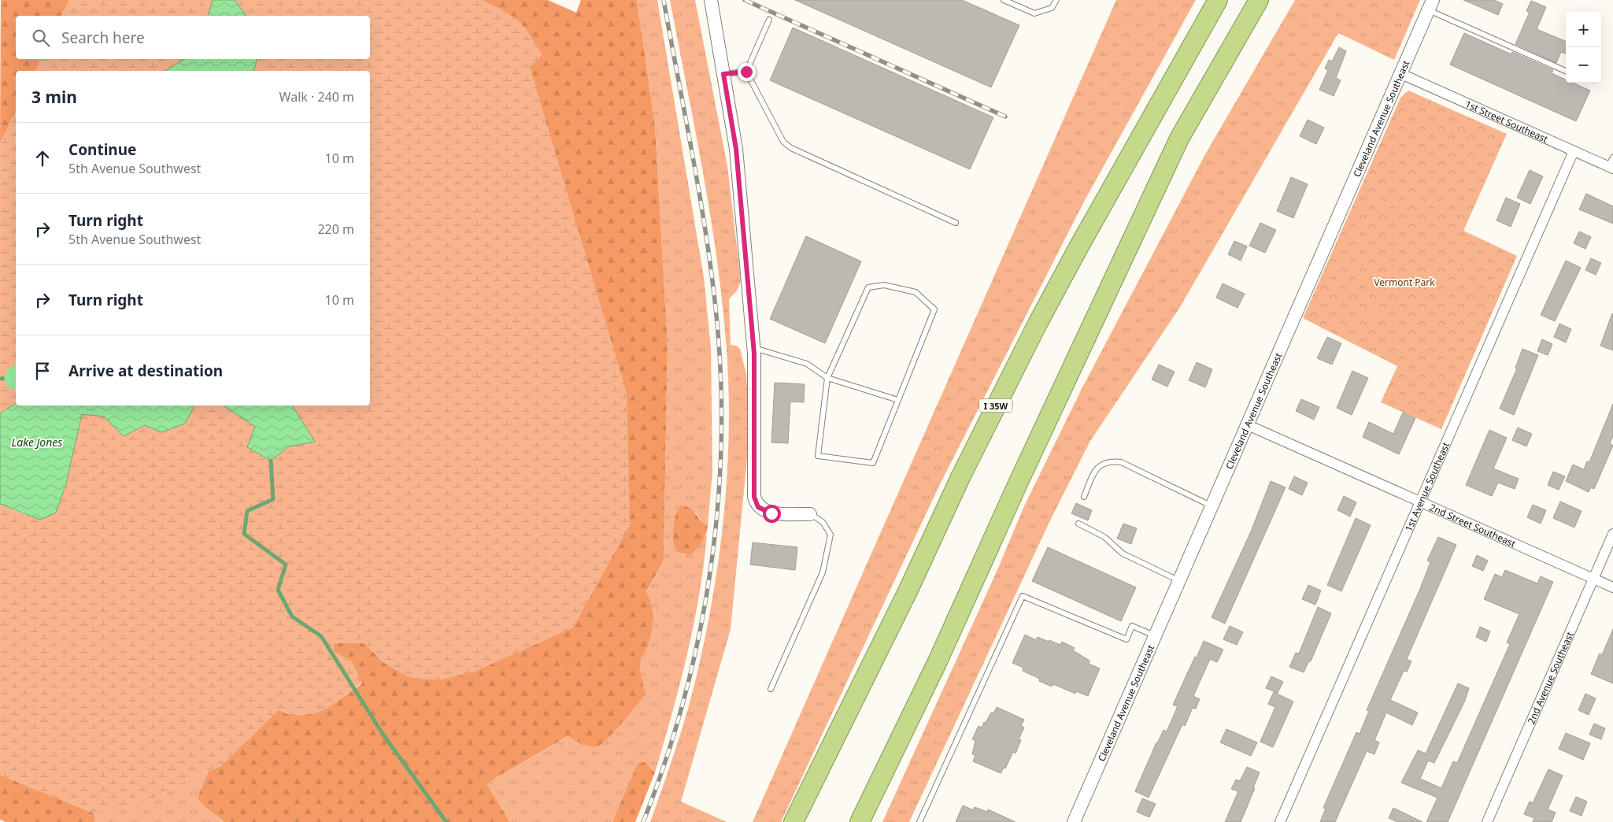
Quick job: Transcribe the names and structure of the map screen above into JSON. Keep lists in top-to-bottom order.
{
  "streets": {
    "highway": ["I 35W"],
    "street": [
      "Cleveland Avenue Southeast",
      "1st Street Southeast",
      "1st Avenue Southeast",
      "2nd Street Southeast",
      "2nd Avenue Southeast"
    ]
  },
  "crossings": [
    ["Cleveland Avenue Southeast", "1st Street Southeast"],
    ["Cleveland Avenue Southeast", "2nd Street Southeast"],
    ["1st Street Southeast", "1st Avenue Southeast"],
    ["1st Avenue Southeast", "2nd Street Southeast"],
    ["2nd Street Southeast", "2nd Avenue Southeast"]
  ],
  "water": ["Lake Jones"],
  "parks": ["Vermont Park"],
  "page": {
    "map_buttons": ["+", "−"],
    "search": "Search here",
    "heading": ["3 min", "Walk · 240 m"],
    "list": [
      ["Continue", "5th Avenue Southwest", "10 m"],
      ["Turn right", "5th Avenue Southwest", "220 m"],
      ["Turn right", "10 m"],
      "Arrive at destination"
    ]
  }
}
